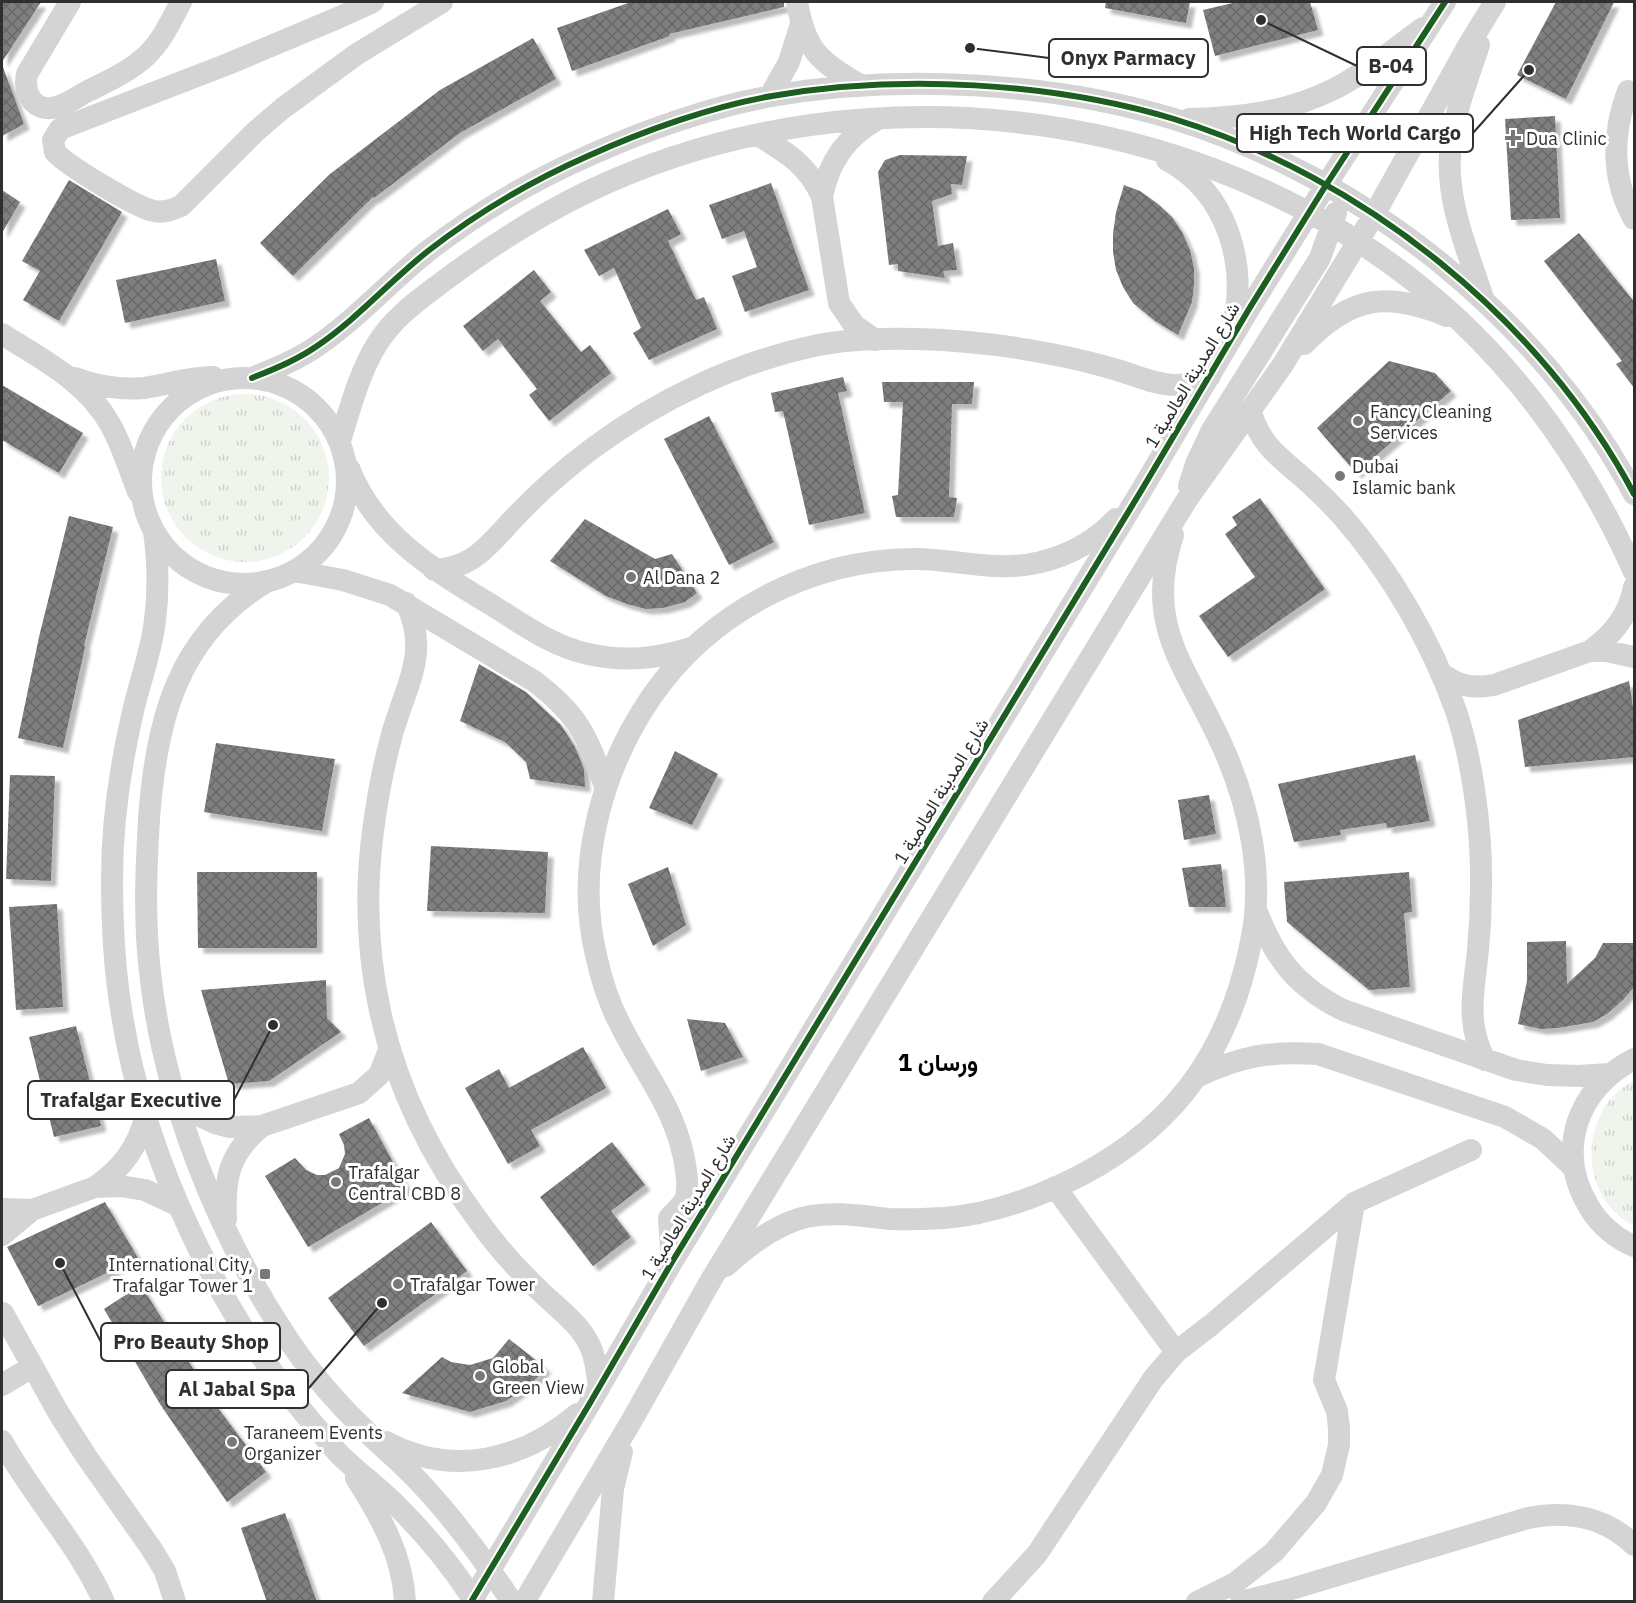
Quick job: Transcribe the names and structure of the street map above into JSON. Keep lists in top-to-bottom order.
{
  "streets": {
    "street": ["شارع المدينة العالمية 1"]
  },
  "districts": ["ورسان 1"],
  "places": {
    "other": [
      "B-04",
      "Onyx Parmacy",
      "High Tech World Cargo",
      "Fancy Cleaning Services",
      "Dubai Islamic bank",
      "Al Dana 2",
      "Trafalgar Executive",
      "Trafalgar Central CBD 8",
      "Pro Beauty Shop",
      "Trafalgar Tower",
      "Al Jabal Spa",
      "Global Green View",
      "Taraneem Events Organizer"
    ],
    "health": ["Dua Clinic"],
    "transit": ["International City, Trafalgar Tower 1"]
  }
}
